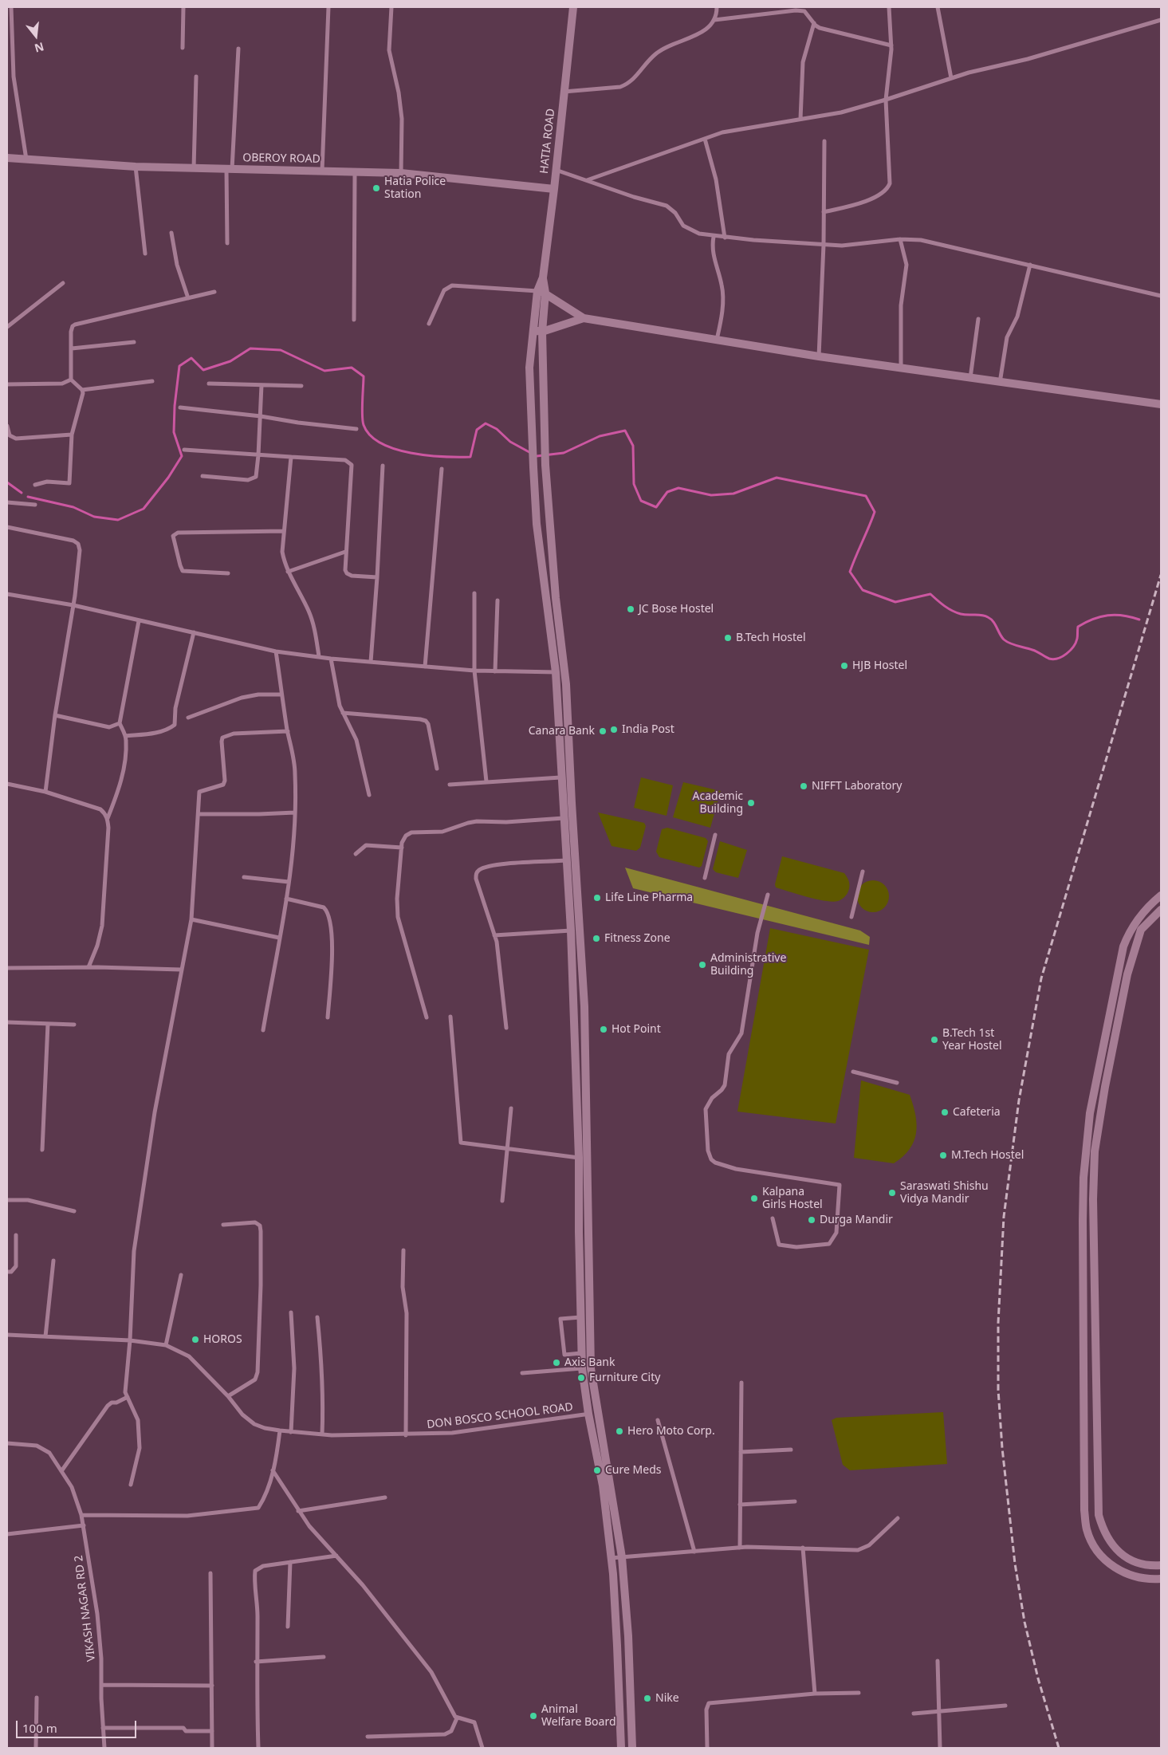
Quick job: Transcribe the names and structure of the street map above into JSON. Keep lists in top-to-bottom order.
{
  "streets": {
    "main road": ["HATIA ROAD", "OBEROY ROAD"],
    "street": ["DON BOSCO SCHOOL ROAD", "VIKASH NAGAR RD 2"]
  },
  "crossings": [
    ["HATIA ROAD", "OBEROY ROAD"]
  ],
  "places": [
    "Hatia Police Station",
    "JC Bose Hostel",
    "B.Tech Hostel",
    "HJB Hostel",
    "India Post",
    "Canara Bank",
    "NIFFT Laboratory",
    "Academic Building",
    "Life Line Pharma",
    "Fitness Zone",
    "Administrative Building",
    "Hot Point",
    "B.Tech 1st Year Hostel",
    "Cafeteria",
    "M.Tech Hostel",
    "Saraswati Shishu Vidya Mandir",
    "Kalpana Girls Hostel",
    "Durga Mandir",
    "HOROS",
    "Axis Bank",
    "Furniture City",
    "Hero Moto Corp.",
    "Cure Meds",
    "Nike",
    "Animal Welfare Board"
  ],
  "scale_bar": "100 m",
  "north": "bottom"
}
